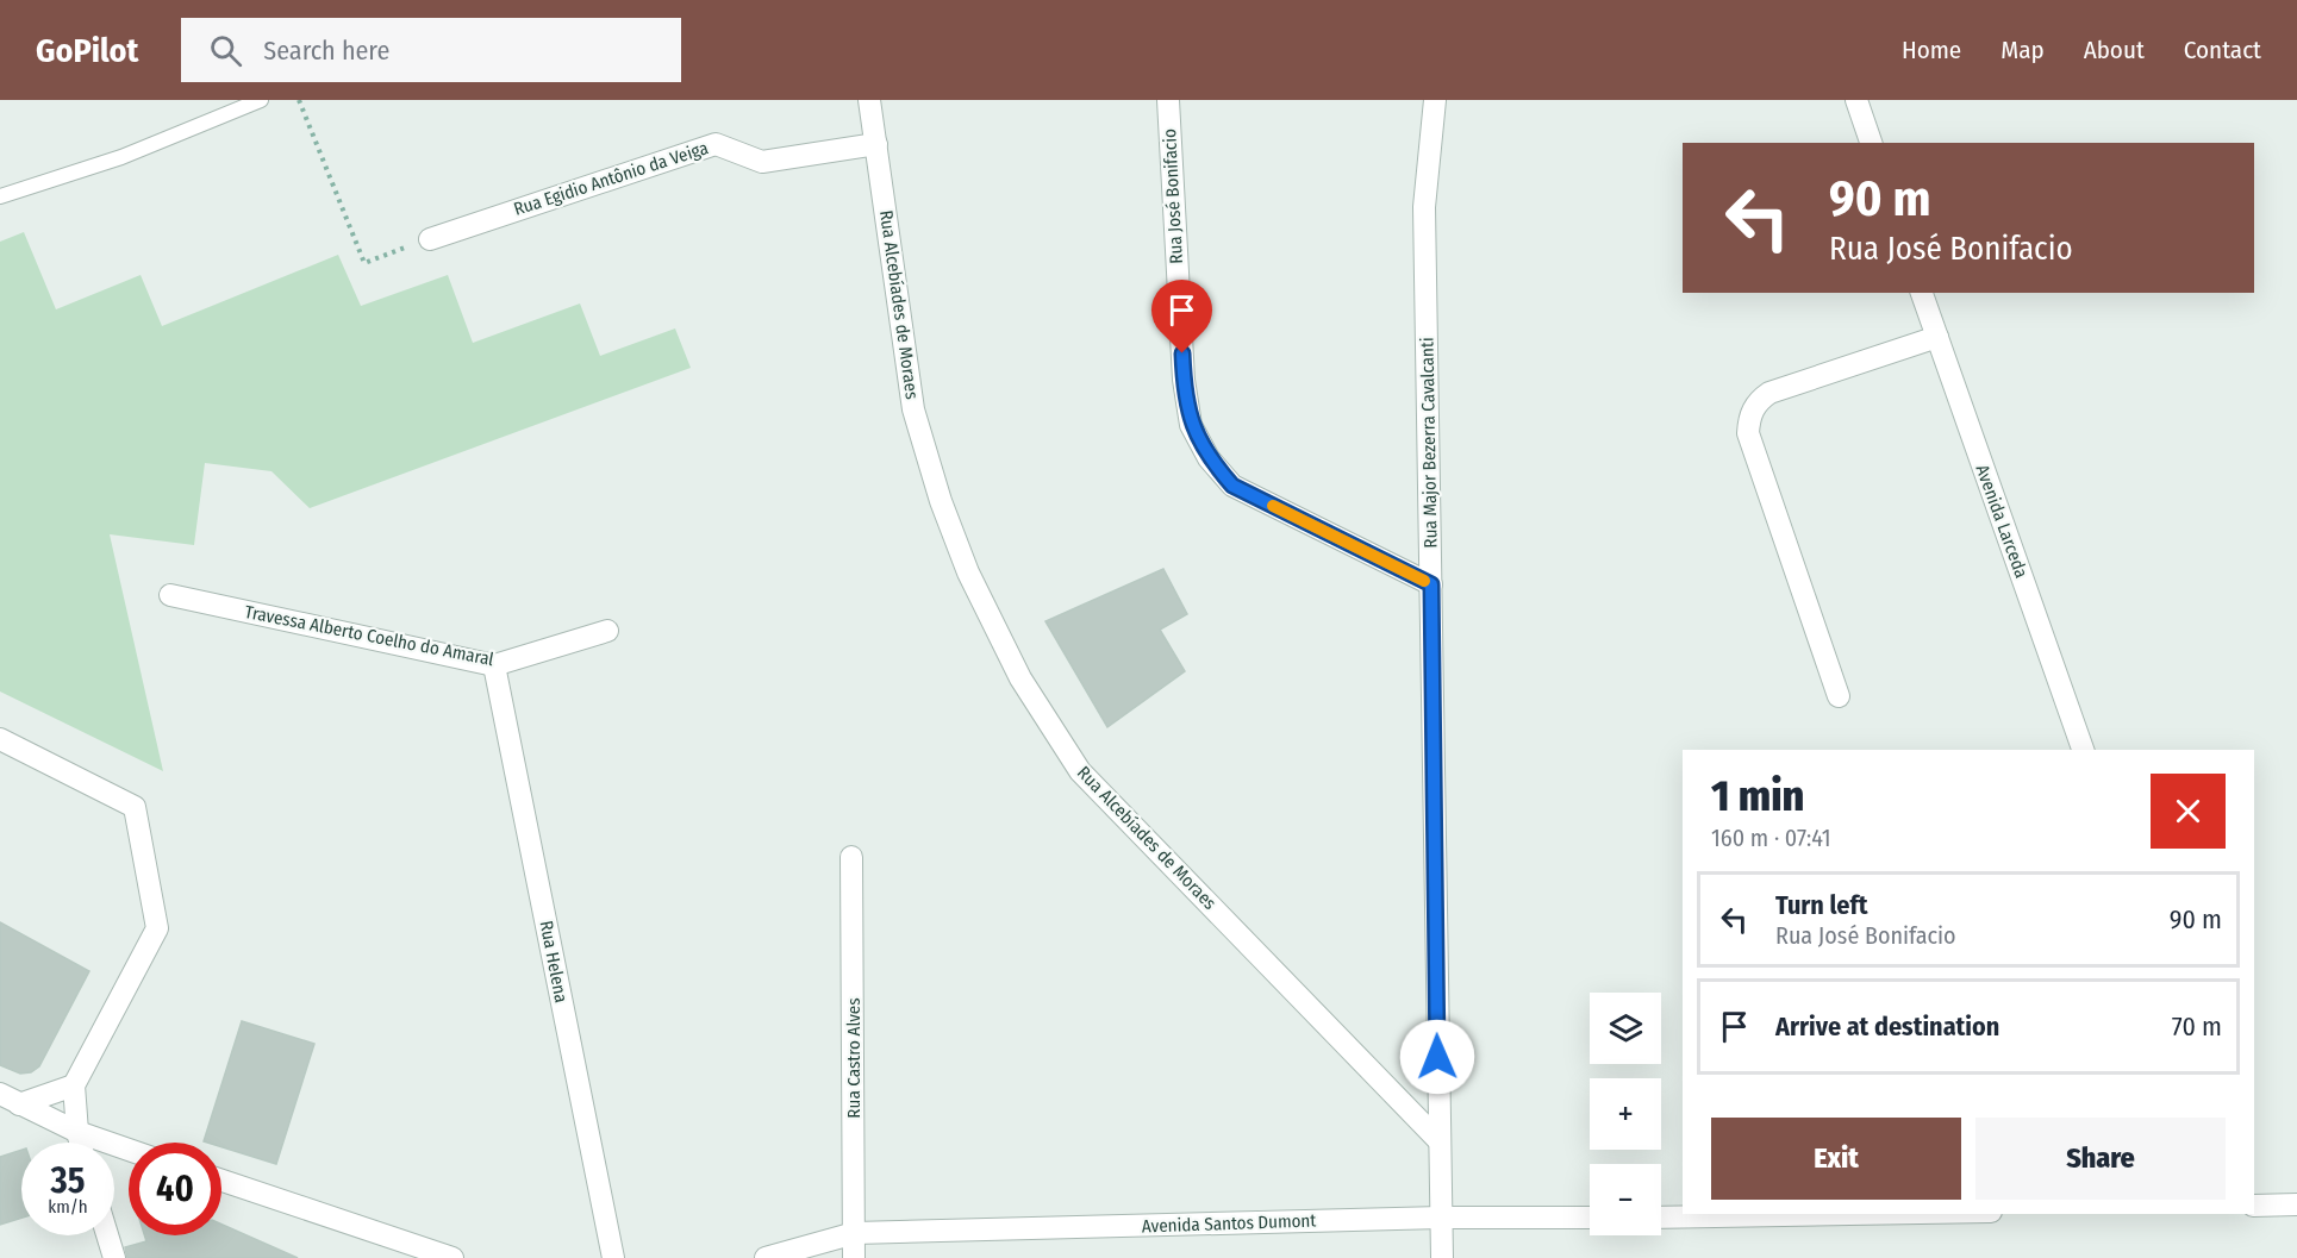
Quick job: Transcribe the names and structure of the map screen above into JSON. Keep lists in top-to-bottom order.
{
  "streets": {
    "street": [
      "Rua Egidio Antônio da Veiga",
      "Rua José Bonifacio",
      "Rua Alcebíades de Moraes",
      "Rua Major Bezerra Cavalcanti",
      "Avenida Larceda",
      "Travessa Alberto Coelho do Amaral",
      "Rua Helena",
      "Rua Castro Alves",
      "Avenida Santos Dumont"
    ]
  },
  "crossings": [
    ["Rua Egidio Antônio da Veiga", "Rua Alcebíades de Moraes"],
    ["Rua José Bonifacio", "Rua Major Bezerra Cavalcanti"],
    ["Rua Alcebíades de Moraes", "Rua Major Bezerra Cavalcanti"],
    ["Rua Major Bezerra Cavalcanti", "Avenida Santos Dumont"],
    ["Travessa Alberto Coelho do Amaral", "Rua Helena"],
    ["Rua Castro Alves", "Avenida Santos Dumont"]
  ],
  "page": {
    "header": "GoPilot",
    "search": "Search here",
    "nav": [
      "Home",
      "Map",
      "About",
      "Contact"
    ],
    "turn": ["90 m", "Rua José Bonifacio"],
    "heading": ["1 min", "160 m · 07:41"],
    "list": [
      {
        "name": "Turn left",
        "note": "Rua José Bonifacio",
        "value": "90 m"
      },
      {
        "name": "Arrive at destination",
        "value": "70 m"
      }
    ],
    "map_buttons": ["+", "−"],
    "buttons": ["Exit", "Share"],
    "speed": "35 km/h",
    "limit": "40"
  }
}
